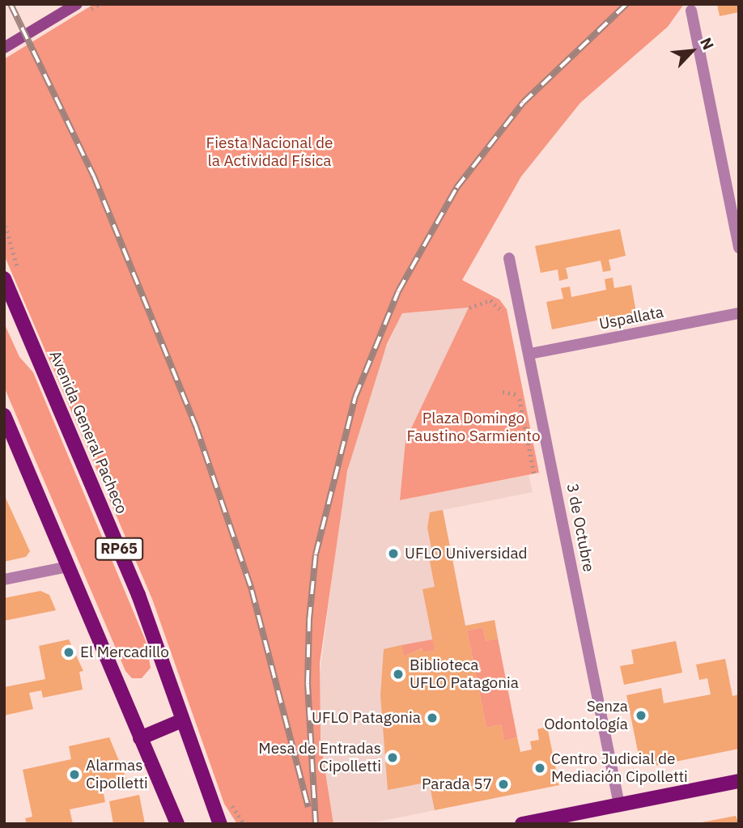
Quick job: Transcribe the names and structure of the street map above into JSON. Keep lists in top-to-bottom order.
{
  "streets": {
    "main road": ["Avenida General Pacheco", "RP65"],
    "street": ["Uspallata", "3 de Octubre"]
  },
  "crossings": [
    ["Uspallata", "3 de Octubre"]
  ],
  "parks": ["Fiesta Nacional de la Actividad Física", "Plaza Domingo Faustino Sarmiento"],
  "places": [
    "UFLO Universidad",
    "El Mercadillo",
    "Biblioteca UFLO Patagonia",
    "Senza Odontología",
    "UFLO Patagonia",
    "Mesa de Entradas Cipolletti",
    "Centro Judicial de Mediación Cipolletti",
    "Alarmas Cipolletti",
    "Parada 57"
  ],
  "north": "top right"
}
